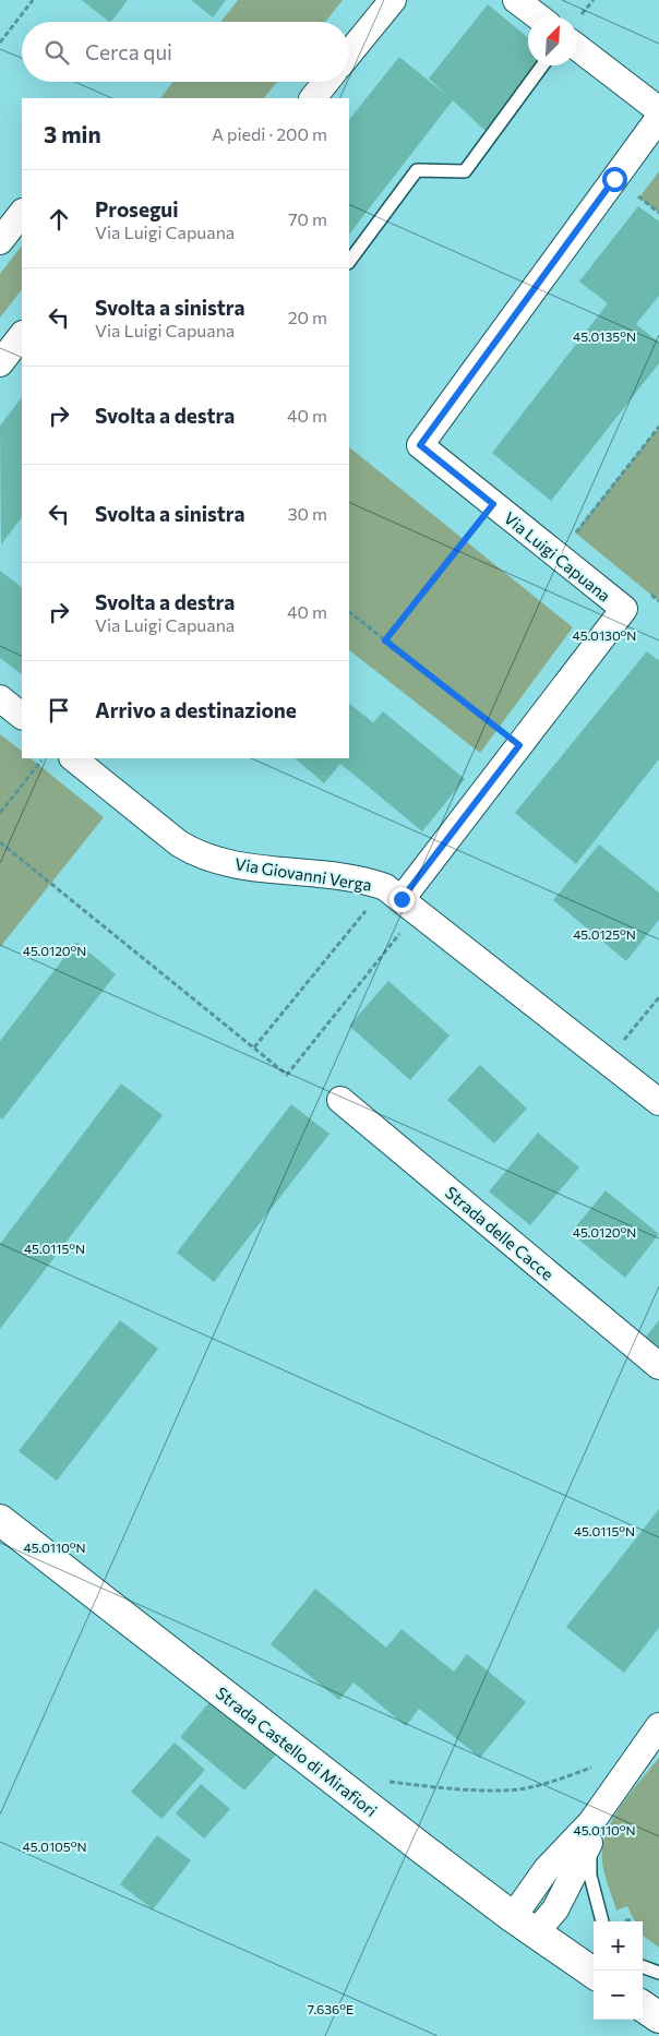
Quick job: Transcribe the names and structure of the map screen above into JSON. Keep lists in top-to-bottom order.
{
  "streets": {
    "street": [
      "Via Luigi Capuana",
      "Via Giovanni Verga",
      "Strada delle Cacce",
      "Strada Castello di Mirafiori"
    ]
  },
  "crossings": [
    ["Via Luigi Capuana", "Via Giovanni Verga"]
  ],
  "north": "top right",
  "page": {
    "search": "Cerca qui",
    "heading": ["3 min", "A piedi · 200 m"],
    "list": [
      ["Prosegui", "Via Luigi Capuana", "70 m"],
      ["Svolta a sinistra", "Via Luigi Capuana", "20 m"],
      ["Svolta a destra", "40 m"],
      ["Svolta a sinistra", "30 m"],
      ["Svolta a destra", "Via Luigi Capuana", "40 m"],
      "Arrivo a destinazione"
    ],
    "map_buttons": ["+", "−"]
  },
  "coordinates": [
    "45.0135°N",
    "45.0130°N",
    "45.0125°N",
    "45.0120°N",
    "45.0115°N",
    "45.0110°N",
    "45.0105°N",
    "7.636°E"
  ]
}
